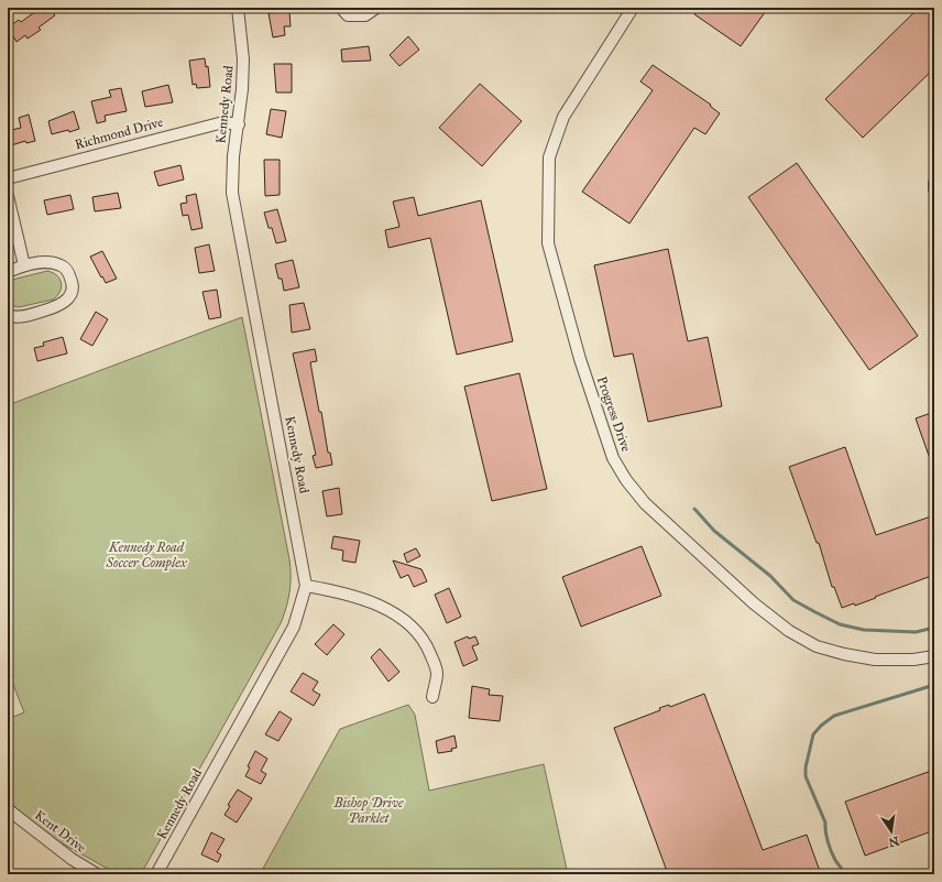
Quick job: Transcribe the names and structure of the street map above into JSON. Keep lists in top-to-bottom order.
{
  "streets": {
    "street": [
      "Kennedy Road",
      "Richmond Drive",
      "Progress Drive",
      "Kent Drive"
    ]
  },
  "crossings": [
    ["Kennedy Road", "Richmond Drive"]
  ],
  "parks": ["Kennedy Road Soccer Complex", "Bishop Drive Parklet"],
  "north": "bottom"
}
